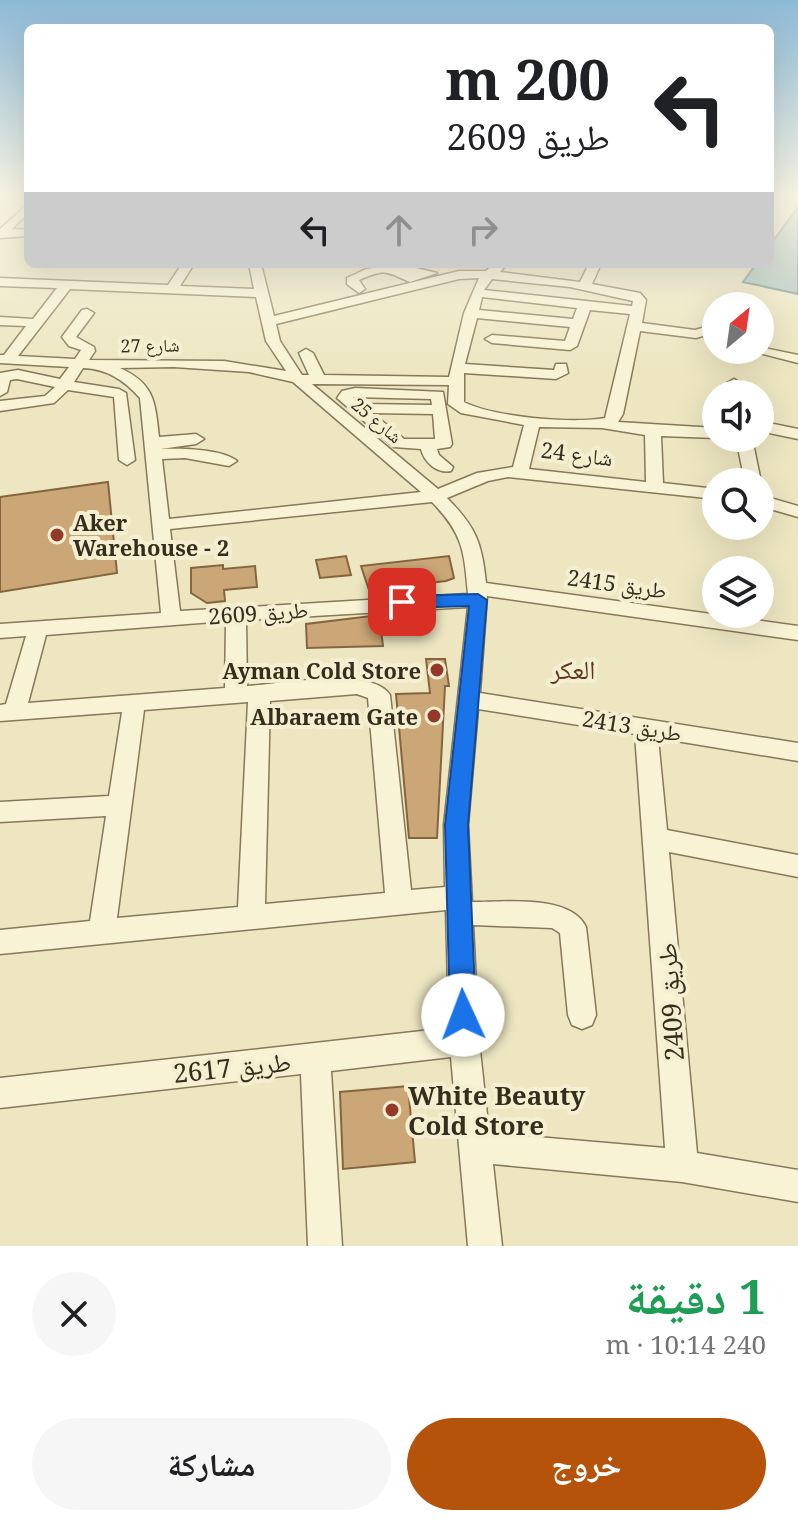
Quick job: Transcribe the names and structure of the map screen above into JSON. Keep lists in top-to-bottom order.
{
  "streets": {
    "street": [
      "شارع 27",
      "شارع 25",
      "شارع 24",
      "طريق 2415",
      "طريق 2609",
      "طريق 2413",
      "طريق 2409",
      "طريق 2617"
    ]
  },
  "crossings": [
    ["شارع 27", "شارع 25"],
    ["شارع 25", "شارع 24"],
    ["شارع 25", "طريق 2415"],
    ["شارع 25", "طريق 2609"],
    ["شارع 25", "طريق 2413"],
    ["شارع 25", "طريق 2617"],
    ["طريق 2415", "طريق 2609"],
    ["طريق 2413", "طريق 2409"]
  ],
  "districts": ["العكر"],
  "places": [
    "Aker Warehouse - 2",
    "Ayman Cold Store",
    "Albaraem Gate",
    "White Beauty Cold Store"
  ],
  "north": "top right",
  "page": {
    "turn": ["200 m", "طريق 2609"],
    "heading": ["1 دقيقة", "240 m · 10:14"],
    "buttons": ["خروج", "مشاركة"]
  }
}
